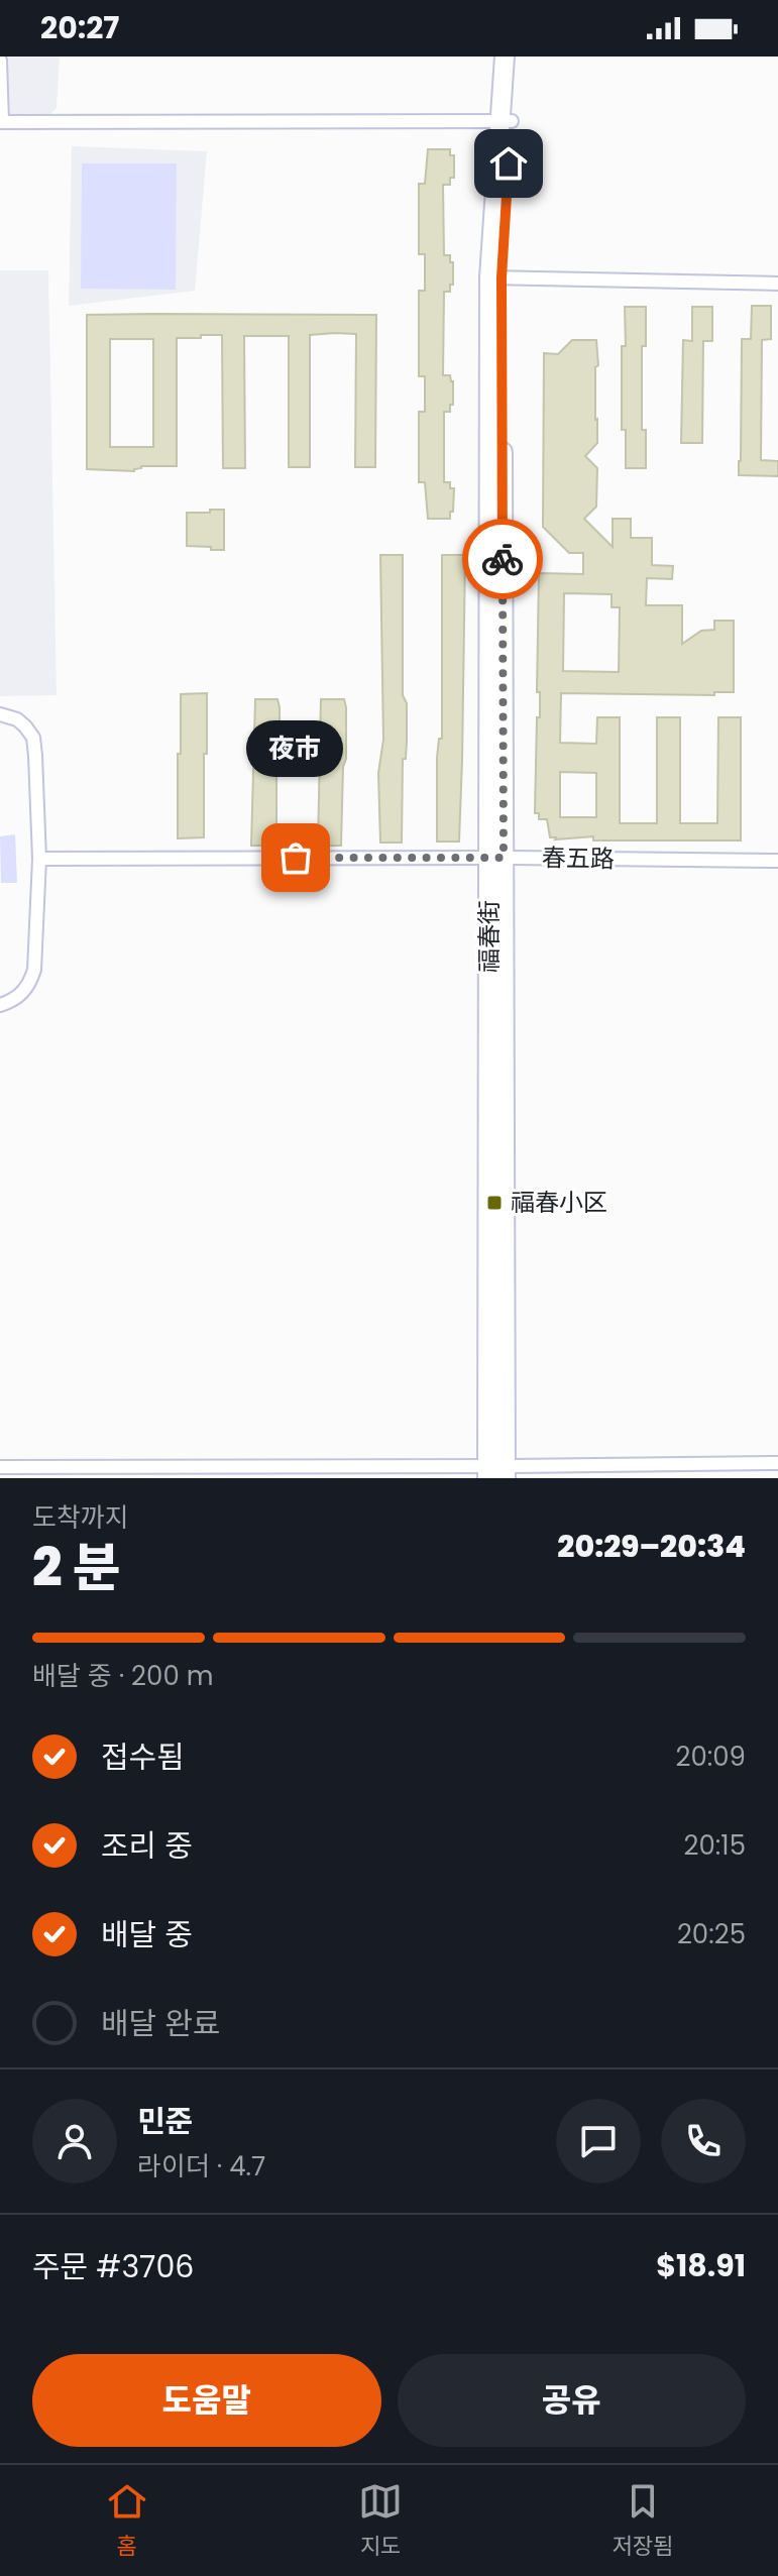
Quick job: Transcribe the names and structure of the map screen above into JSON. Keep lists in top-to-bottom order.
{
  "streets": {
    "main road": ["福春街"],
    "street": ["春五路"]
  },
  "crossings": [
    ["春五路", "福春街"]
  ],
  "places": {
    "other": ["夜市"],
    "transit": ["福春小区"]
  },
  "page": {
    "status": "20:27",
    "bubble": "夜市",
    "heading": ["2 분", "도착까지", "20:29–20:34"],
    "panel": [
      "민준",
      "라이더 · 4.7",
      "주문 #3706",
      "$18.91"
    ],
    "bar": "배달 중 · 200 m",
    "list": [
      ["접수됨", "20:09"],
      ["조리 중", "20:15"],
      ["배달 중", "20:25"],
      "배달 완료"
    ],
    "buttons": ["도움말", "공유"],
    "tabs": ["홈", "지도", "저장됨"]
  }
}
